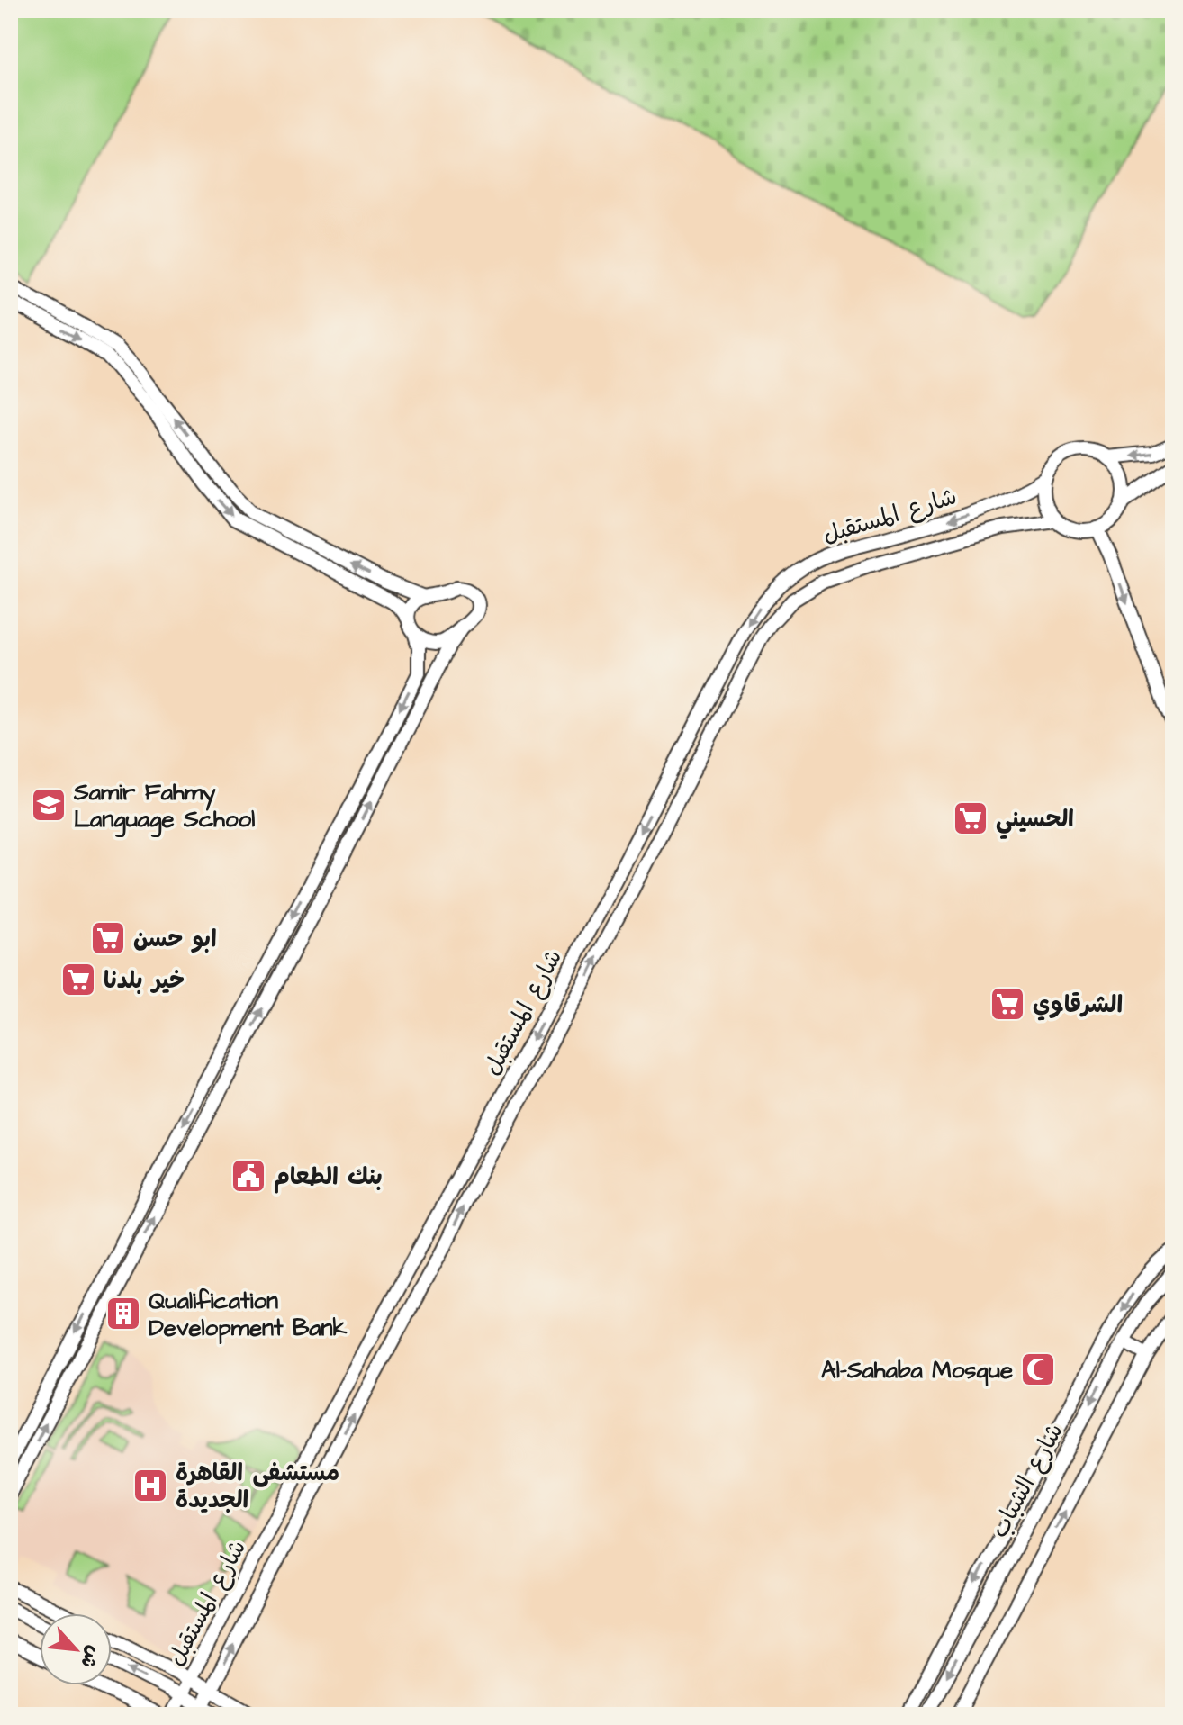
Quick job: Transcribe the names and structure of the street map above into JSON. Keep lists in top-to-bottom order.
{
  "streets": {
    "street": ["شارع المستقبل", "شارع الشباب"]
  },
  "places": {
    "school or university": ["Samir Fahmy Language School"],
    "supermarket": [
      "الحسيني",
      "ابو حسن",
      "خير بلدنا",
      "الشرقاوي"
    ],
    "public building": ["بنك الطعام"],
    "building": ["Qualification Development Bank"],
    "mosque": ["Al-Sahaba Mosque"],
    "hospital": ["مستشفى القاهرة الجديدة"]
  },
  "north": "bottom right"
}
